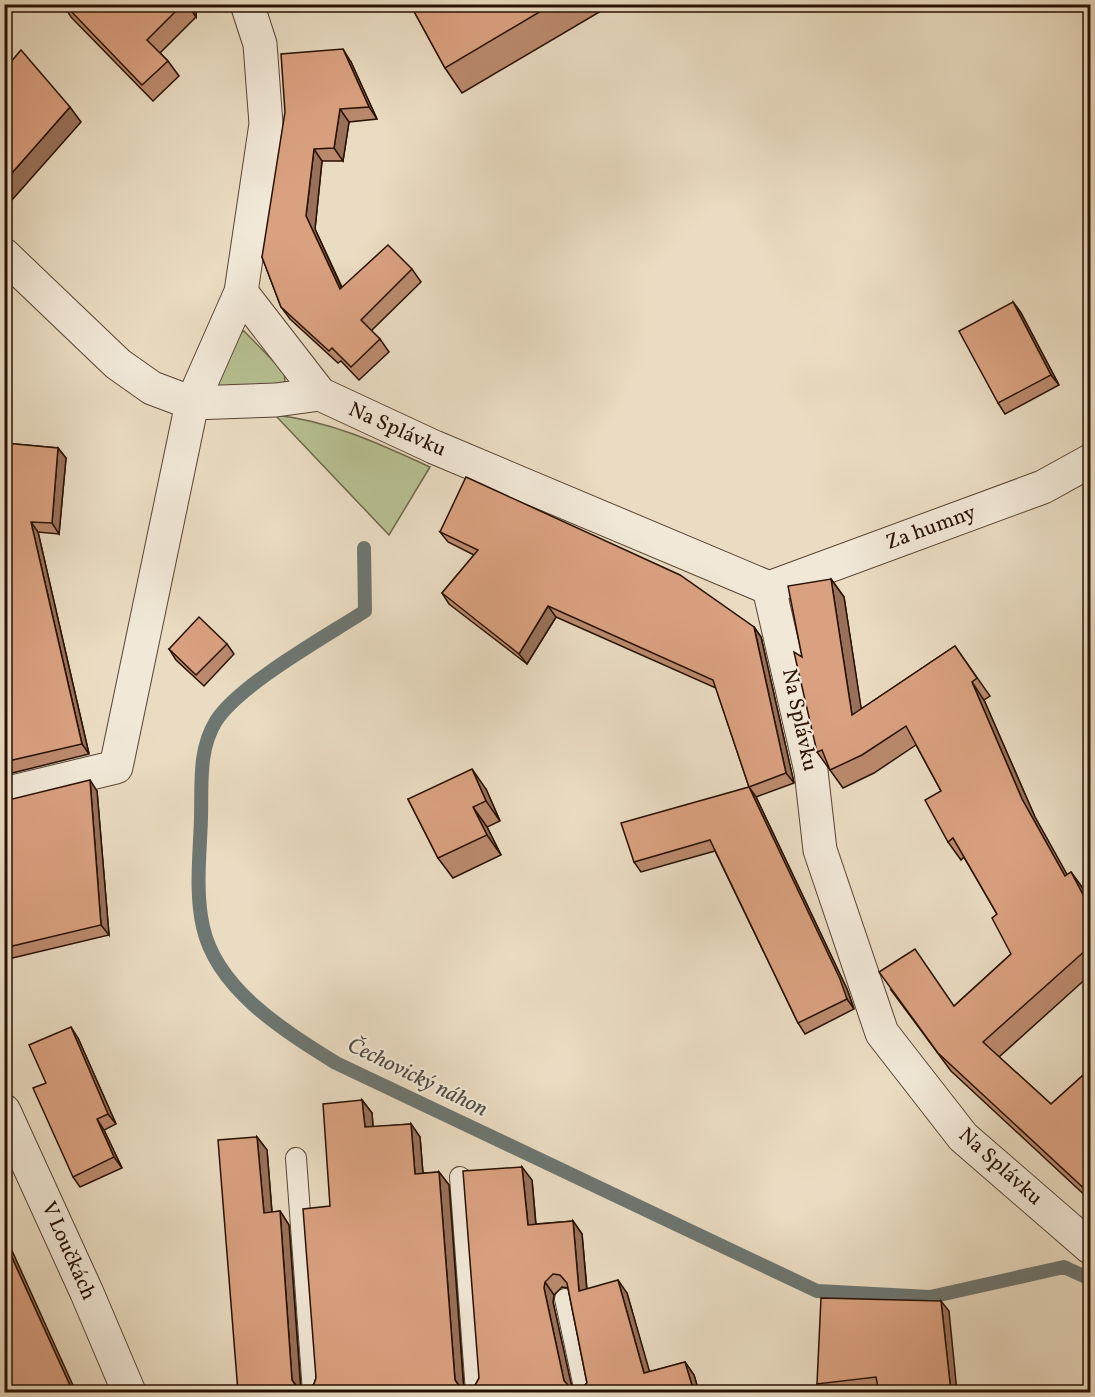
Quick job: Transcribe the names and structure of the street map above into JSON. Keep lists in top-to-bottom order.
{
  "streets": {
    "street": ["Na Splávku", "Za humny", "V Loučkách"]
  },
  "crossings": [
    ["Na Splávku", "Za humny"]
  ],
  "water": ["Čechovický náhon"]
}
